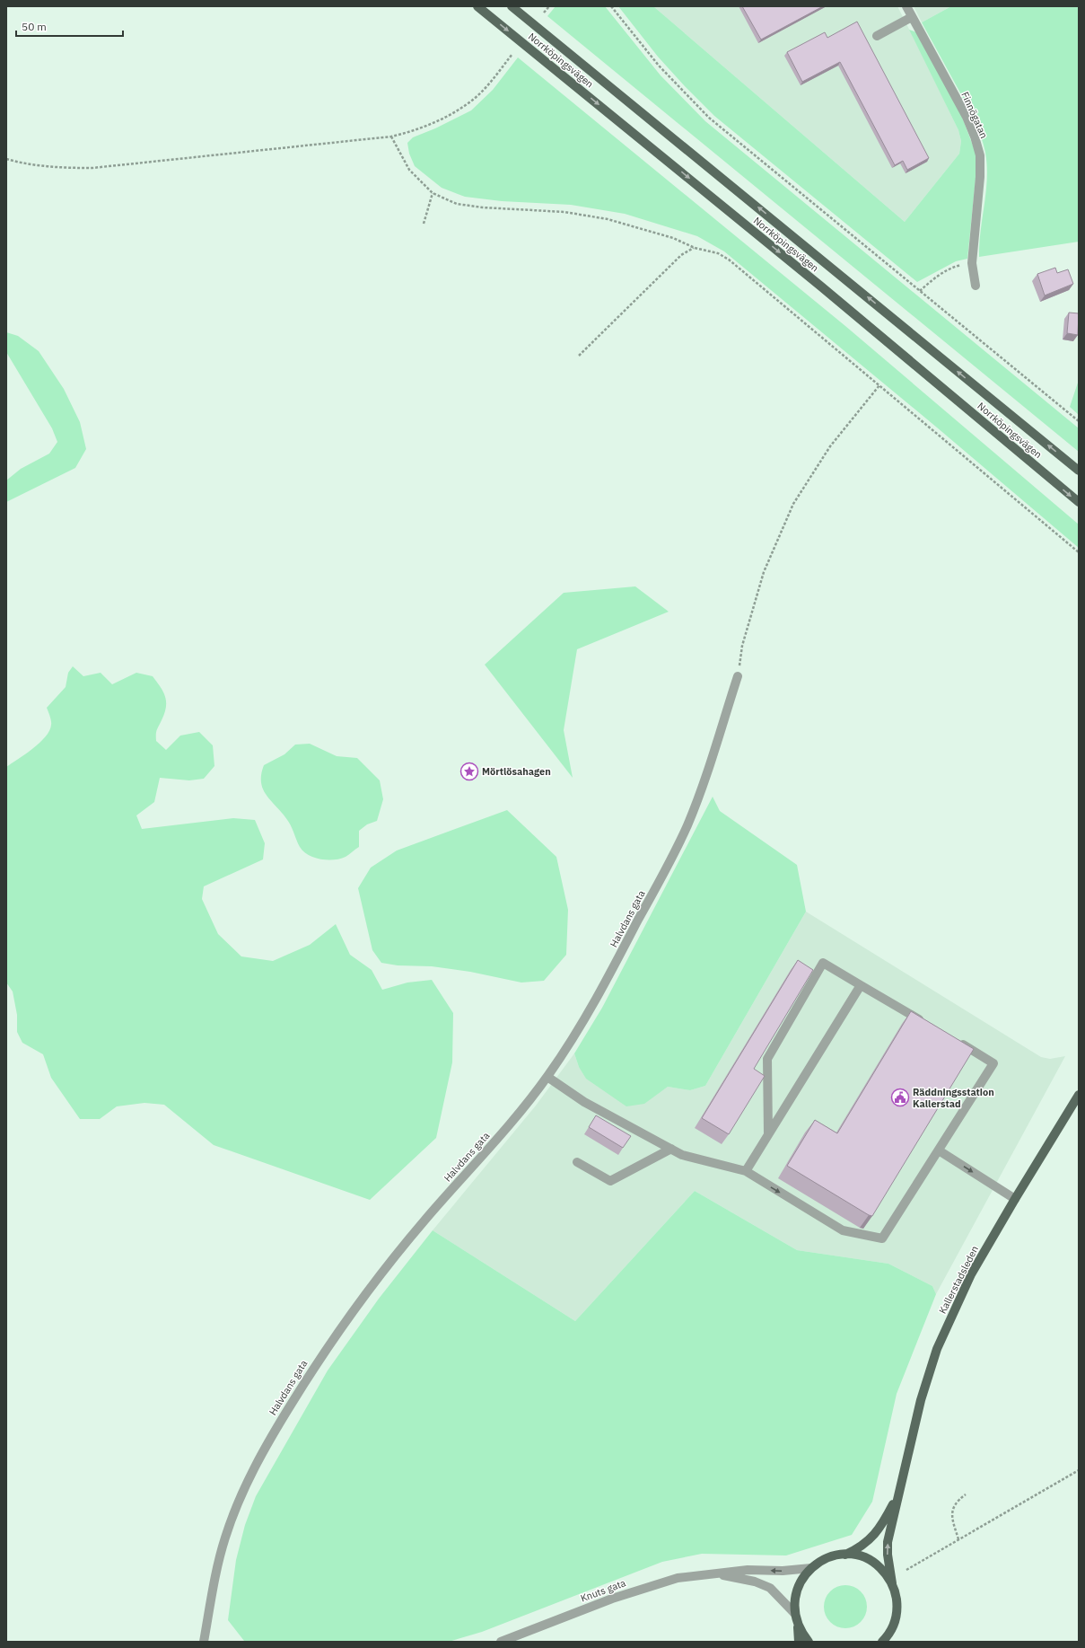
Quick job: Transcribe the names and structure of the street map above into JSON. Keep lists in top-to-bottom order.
{
  "streets": {
    "main road": ["Norrköpingsvägen", "Kallerstadsleden"],
    "street": ["Finnögatan", "Halvdans gata", "Knuts gata"]
  },
  "places": {
    "place": ["Mörtlösahagen"],
    "public building": ["Räddningsstation Kallerstad"]
  },
  "scale_bar": "50 m"
}
